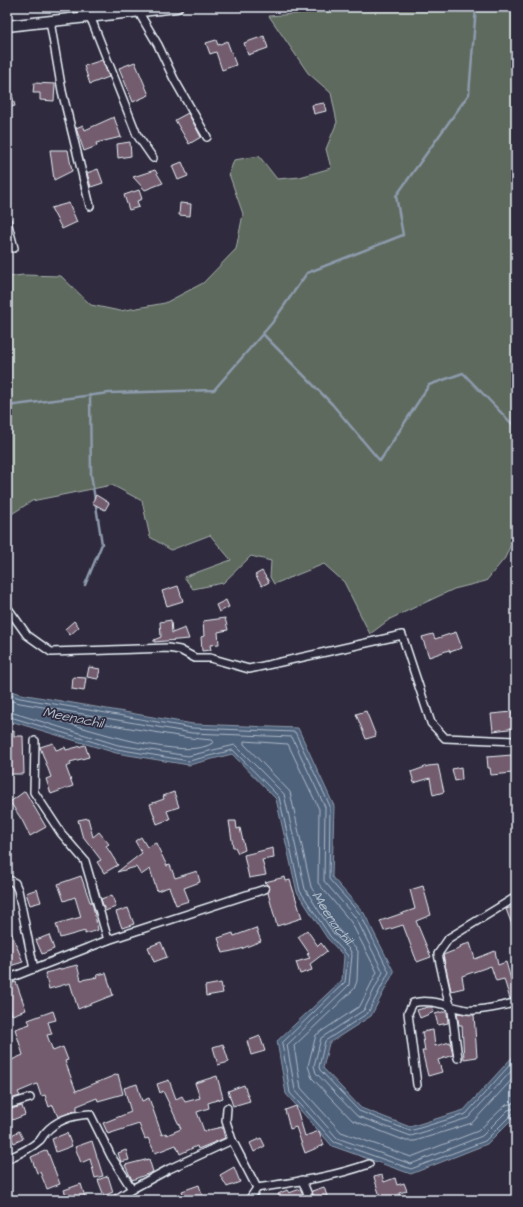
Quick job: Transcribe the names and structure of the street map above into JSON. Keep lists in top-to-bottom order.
{
  "water": ["Meenachil"]
}
